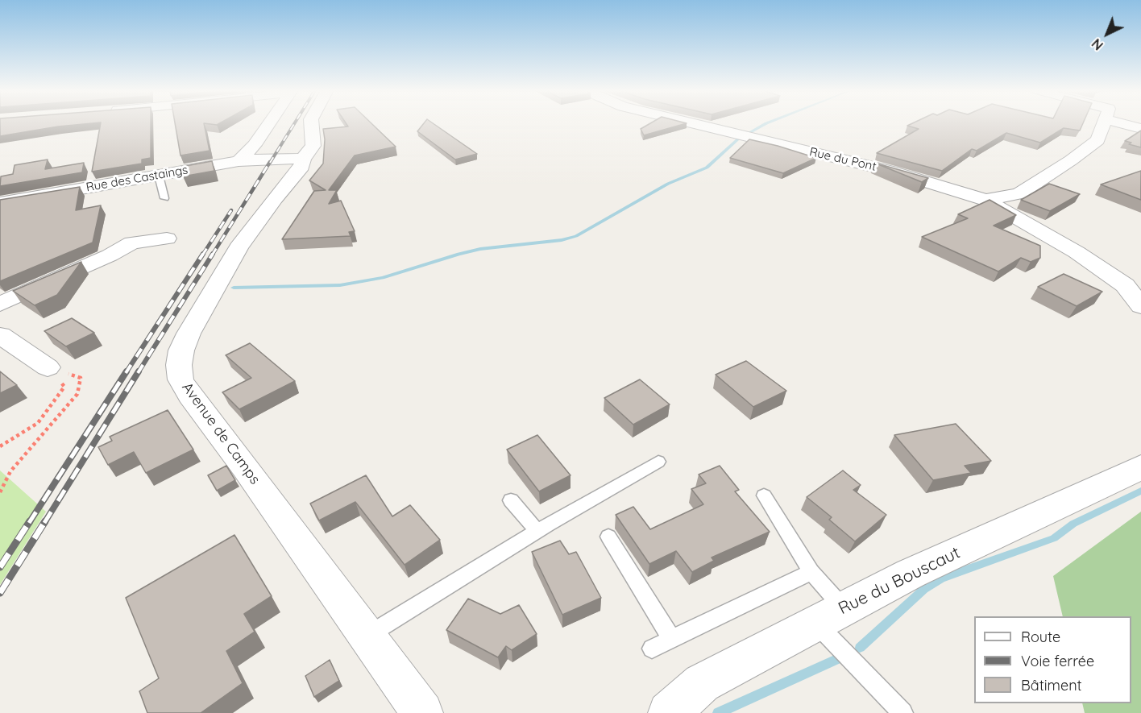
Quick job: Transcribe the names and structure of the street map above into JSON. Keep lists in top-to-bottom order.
{
  "streets": {
    "street": [
      "Rue du Pont",
      "Rue des Castaings",
      "Avenue de Camps",
      "Rue du Bouscaut"
    ]
  },
  "crossings": [
    ["Rue des Castaings", "Avenue de Camps"]
  ],
  "legend": ["Route", "Voie ferrée", "Bâtiment"],
  "north": "bottom left"
}
